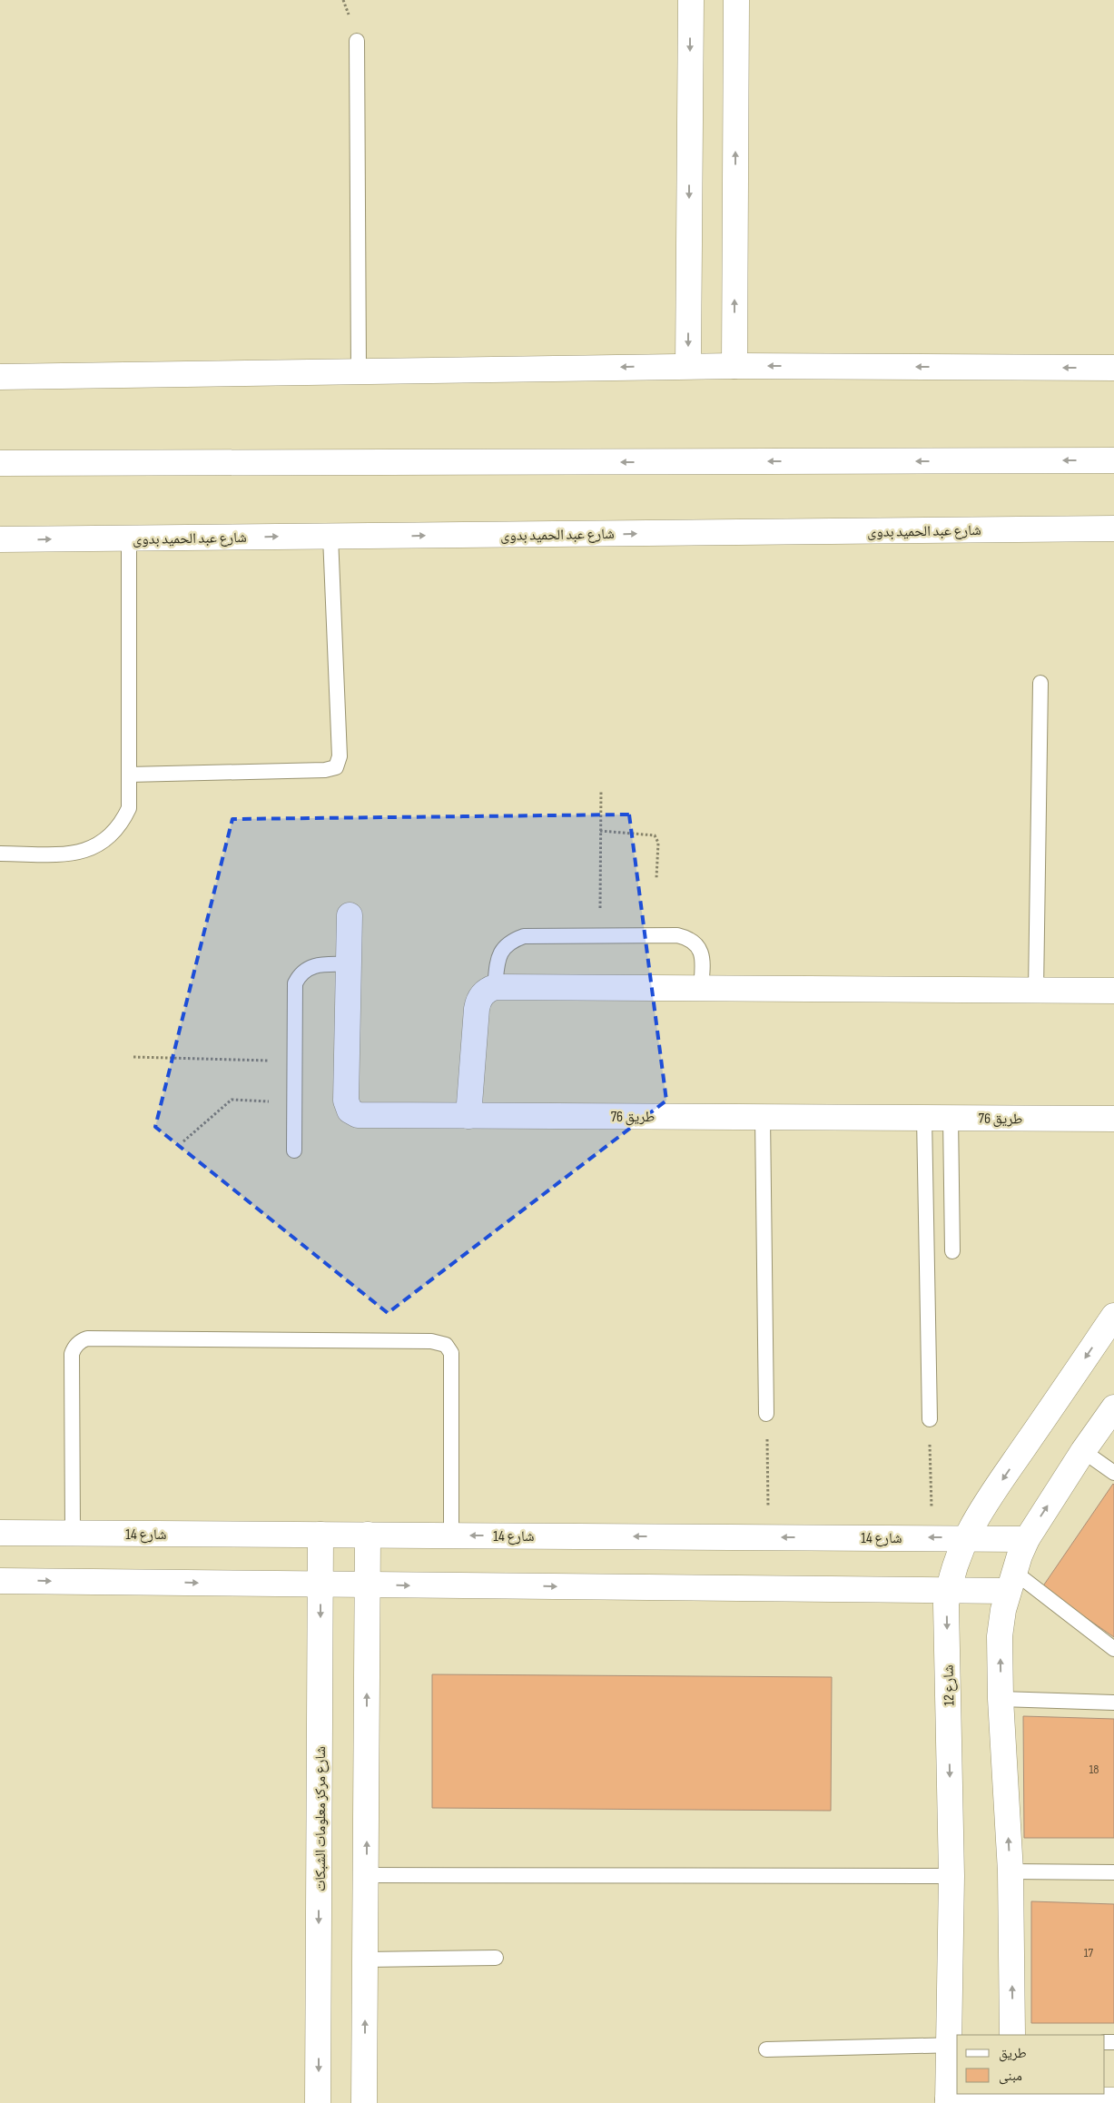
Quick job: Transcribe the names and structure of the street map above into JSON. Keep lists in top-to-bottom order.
{
  "streets": {
    "street": [
      "شارع عبد الحميد بدوى",
      "طريق 76",
      "شارع 14",
      "شارع 12",
      "شارع مركز معلومات الشبكات"
    ]
  },
  "crossings": [
    ["شارع 14", "شارع 12"],
    ["شارع 14", "شارع مركز معلومات الشبكات"]
  ],
  "house_numbers": ["18", "17"],
  "legend": ["طريق", "مبنى"]
}
